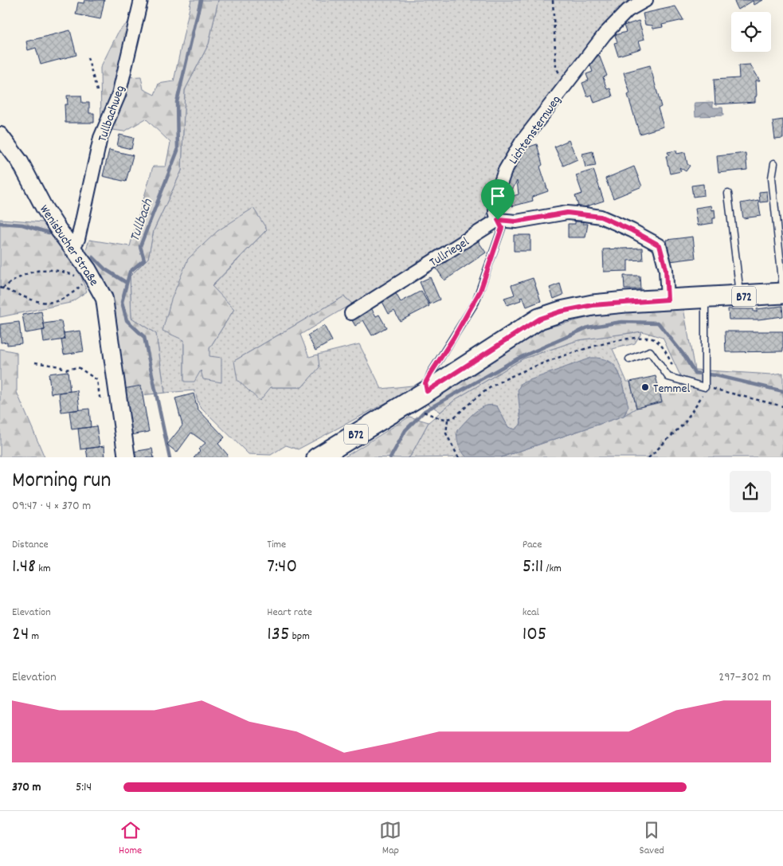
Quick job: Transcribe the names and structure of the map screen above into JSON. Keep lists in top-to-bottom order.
{
  "streets": {
    "main road": ["B72"],
    "street": [
      "Tullbachweg",
      "Lichtensternweg",
      "Wenisbucher Straße",
      "Tullriegel"
    ]
  },
  "crossings": [
    ["Tullbachweg", "Wenisbucher Straße"],
    ["Lichtensternweg", "Tullriegel"],
    ["Lichtensternweg", "B72"]
  ],
  "water": ["Tullbach"],
  "places": ["Temmel"],
  "page": {
    "heading": ["Morning run", "09:47 · 4 × 370 m"],
    "stats": [
      ["Distance", "1.48 km"],
      ["Time", "7:40"],
      ["Pace", "5:11 /km"],
      ["Elevation", "24 m"],
      ["Heart rate", "135 bpm"],
      ["kcal", "105"]
    ],
    "chart": ["Elevation", "297–302 m"],
    "list": [
      {
        "name": "370 m",
        "note": "5:14"
      }
    ],
    "tabs": ["Home", "Map", "Saved"]
  }
}
